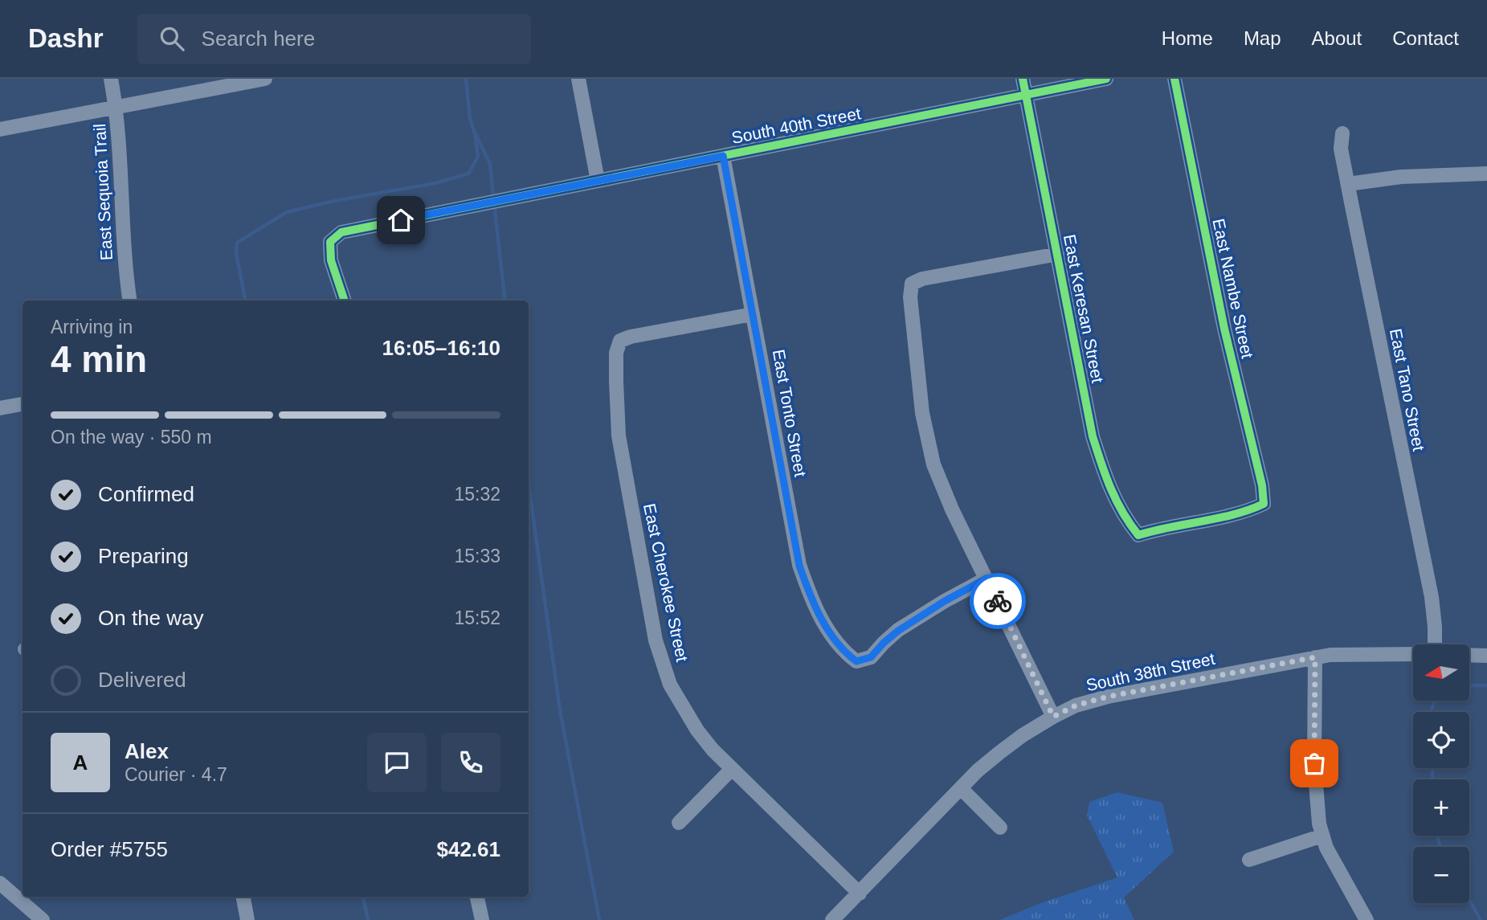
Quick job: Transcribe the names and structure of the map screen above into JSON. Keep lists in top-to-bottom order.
{
  "streets": {
    "street": [
      "South 40th Street",
      "East Sequoia Trail",
      "East Nambe Street",
      "East Keresan Street",
      "East Tano Street",
      "East Tonto Street",
      "East Cherokee Street",
      "South 38th Street"
    ]
  },
  "crossings": [
    ["South 40th Street", "East Keresan Street"],
    ["South 40th Street", "East Tonto Street"],
    ["East Nambe Street", "East Keresan Street"],
    ["East Tonto Street", "East Cherokee Street"],
    ["East Cherokee Street", "South 38th Street"]
  ],
  "north": "left",
  "page": {
    "header": "Dashr",
    "search": "Search here",
    "nav": [
      "Home",
      "Map",
      "About",
      "Contact"
    ],
    "heading": ["4 min", "Arriving in", "16:05–16:10"],
    "panel": [
      "Alex",
      "Courier · 4.7",
      "Order #5755",
      "$42.61"
    ],
    "bar": "On the way · 550 m",
    "list": [
      ["Confirmed", "15:32"],
      ["Preparing", "15:33"],
      ["On the way", "15:52"],
      "Delivered"
    ],
    "map_buttons": ["+", "−"],
    "round": "A"
  }
}
